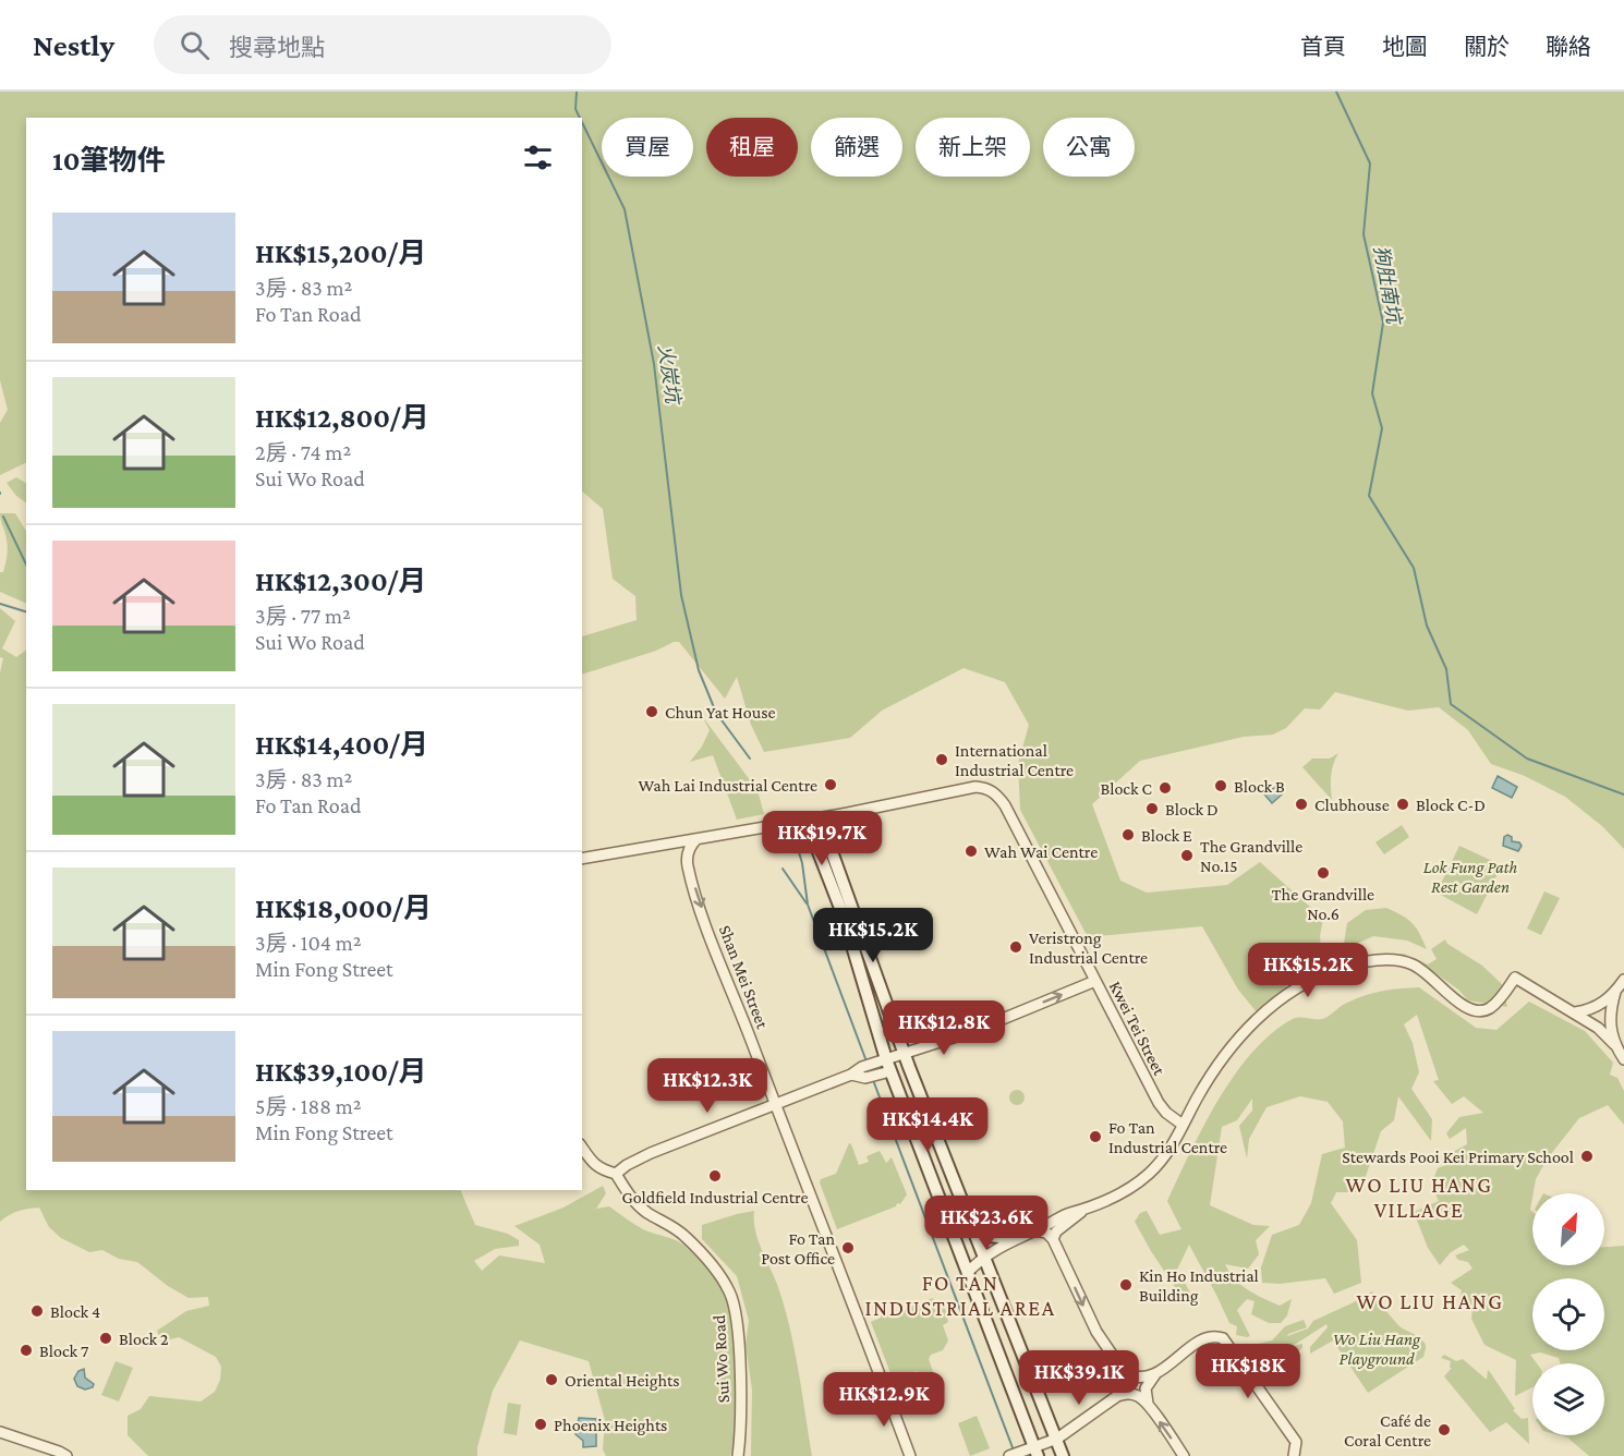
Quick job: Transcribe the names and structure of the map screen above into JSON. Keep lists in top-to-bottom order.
{
  "streets": {
    "street": ["Shan Mei Street", "Kwei Tei Street", "Sui Wo Road"]
  },
  "crossings": [
    ["Shan Mei Street", "Kwei Tei Street"]
  ],
  "one_way": ["Shan Mei Street"],
  "districts": ["WO LIU HANG VILLAGE", "FO TAN INDUSTRIAL AREA", "WO LIU HANG"],
  "water": ["狗肚南坑", "火炭坑"],
  "parks": ["Lok Fung Path Rest Garden", "Wo Liu Hang Playground"],
  "places": [
    "Chun Yat House",
    "International Industrial Centre",
    "Wah Lai Industrial Centre",
    "Block B",
    "Block C",
    "Clubhouse",
    "Block C-D",
    "Block D",
    "Block E",
    "Wah Wai Centre",
    "The Grandville No.15",
    "The Grandville No.6",
    "Veristrong Industrial Centre",
    "Fo Tan Industrial Centre",
    "Stewards Pooi Kei Primary School",
    "Goldfield Industrial Centre",
    "Fo Tan Post Office",
    "Kin Ho Industrial Building",
    "Block 4",
    "Block 2",
    "Block 7",
    "Oriental Heights",
    "Phoenix Heights",
    "Café de Coral Centre"
  ],
  "north": "top right",
  "page": {
    "header": "Nestly",
    "search": "搜尋地點",
    "nav": [
      "首頁",
      "地圖",
      "關於",
      "聯絡"
    ],
    "chip": [
      "買屋",
      "租屋",
      "篩選",
      "新上架",
      "公寓"
    ],
    "heading": "10筆物件",
    "list": [
      {
        "name": "HK$15,200/月",
        "note": "3房 · 83 m² · Fo Tan Road"
      },
      {
        "name": "HK$12,800/月",
        "note": "2房 · 74 m² · Sui Wo Road"
      },
      {
        "name": "HK$12,300/月",
        "note": "3房 · 77 m² · Sui Wo Road"
      },
      {
        "name": "HK$14,400/月",
        "note": "3房 · 83 m² · Fo Tan Road"
      },
      {
        "name": "HK$18,000/月",
        "note": "3房 · 104 m² · Min Fong Street"
      },
      {
        "name": "HK$39,100/月",
        "note": "5房 · 188 m² · Min Fong Street"
      }
    ],
    "price": [
      "HK$19.7K",
      "HK$15.2K",
      "HK$15.2K",
      "HK$12.8K",
      "HK$12.3K",
      "HK$14.4K",
      "HK$23.6K",
      "HK$18K",
      "HK$39.1K",
      "HK$12.9K"
    ]
  }
}
